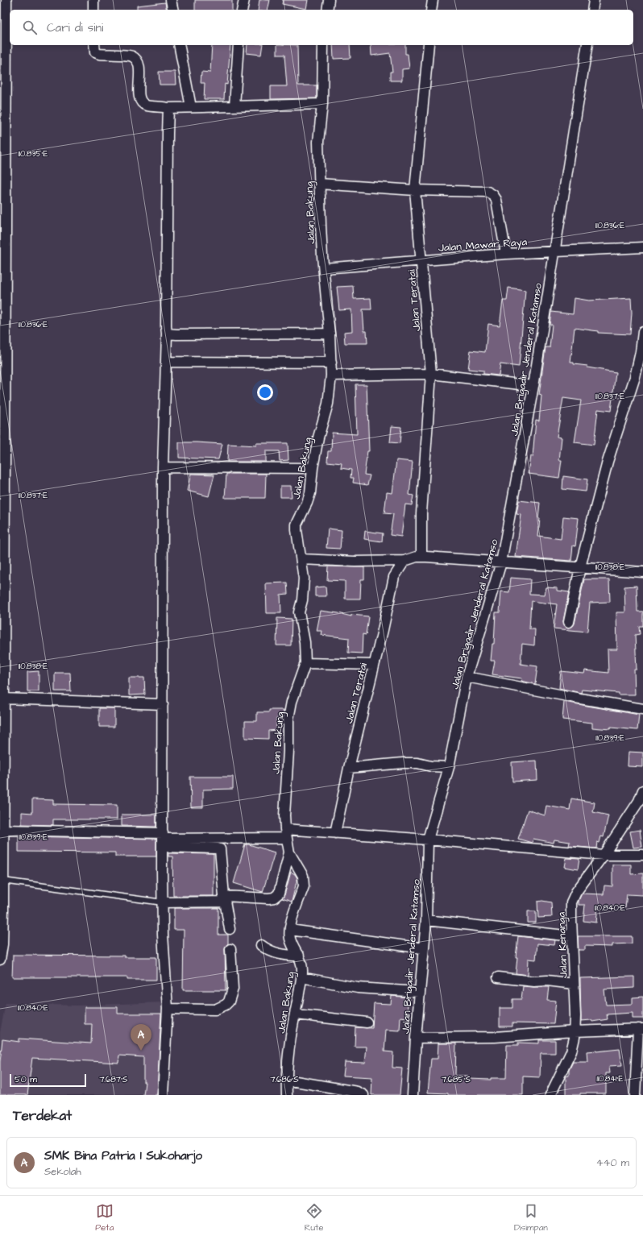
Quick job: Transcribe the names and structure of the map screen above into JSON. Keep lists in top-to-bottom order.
{
  "streets": {
    "street": [
      "Jalan Bakung",
      "Jalan Mawar Raya",
      "Jalan Teratai",
      "Jalan Brigadir Jenderal Katamso",
      "Jalan Kenanga"
    ]
  },
  "crossings": [
    ["Jalan Bakung", "Jalan Mawar Raya"],
    ["Jalan Mawar Raya", "Jalan Teratai"],
    ["Jalan Mawar Raya", "Jalan Brigadir Jenderal Katamso"]
  ],
  "scale_bar": "50 m",
  "page": {
    "search": "Cari di sini",
    "pins": "A",
    "scale": "50 m",
    "heading": "Terdekat",
    "list": [
      {
        "mark": "A",
        "name": "SMK Bina Patria 1 Sukoharjo",
        "note": "Sekolah",
        "value": "440 m"
      }
    ],
    "nav": ["Peta", "Rute", "Disimpan"]
  },
  "coordinates": [
    "110.835°E",
    "110.836°E",
    "110.837°E",
    "110.838°E",
    "110.839°E",
    "110.840°E",
    "110.841°E",
    "7.687°S",
    "7.686°S",
    "7.685°S"
  ]
}
